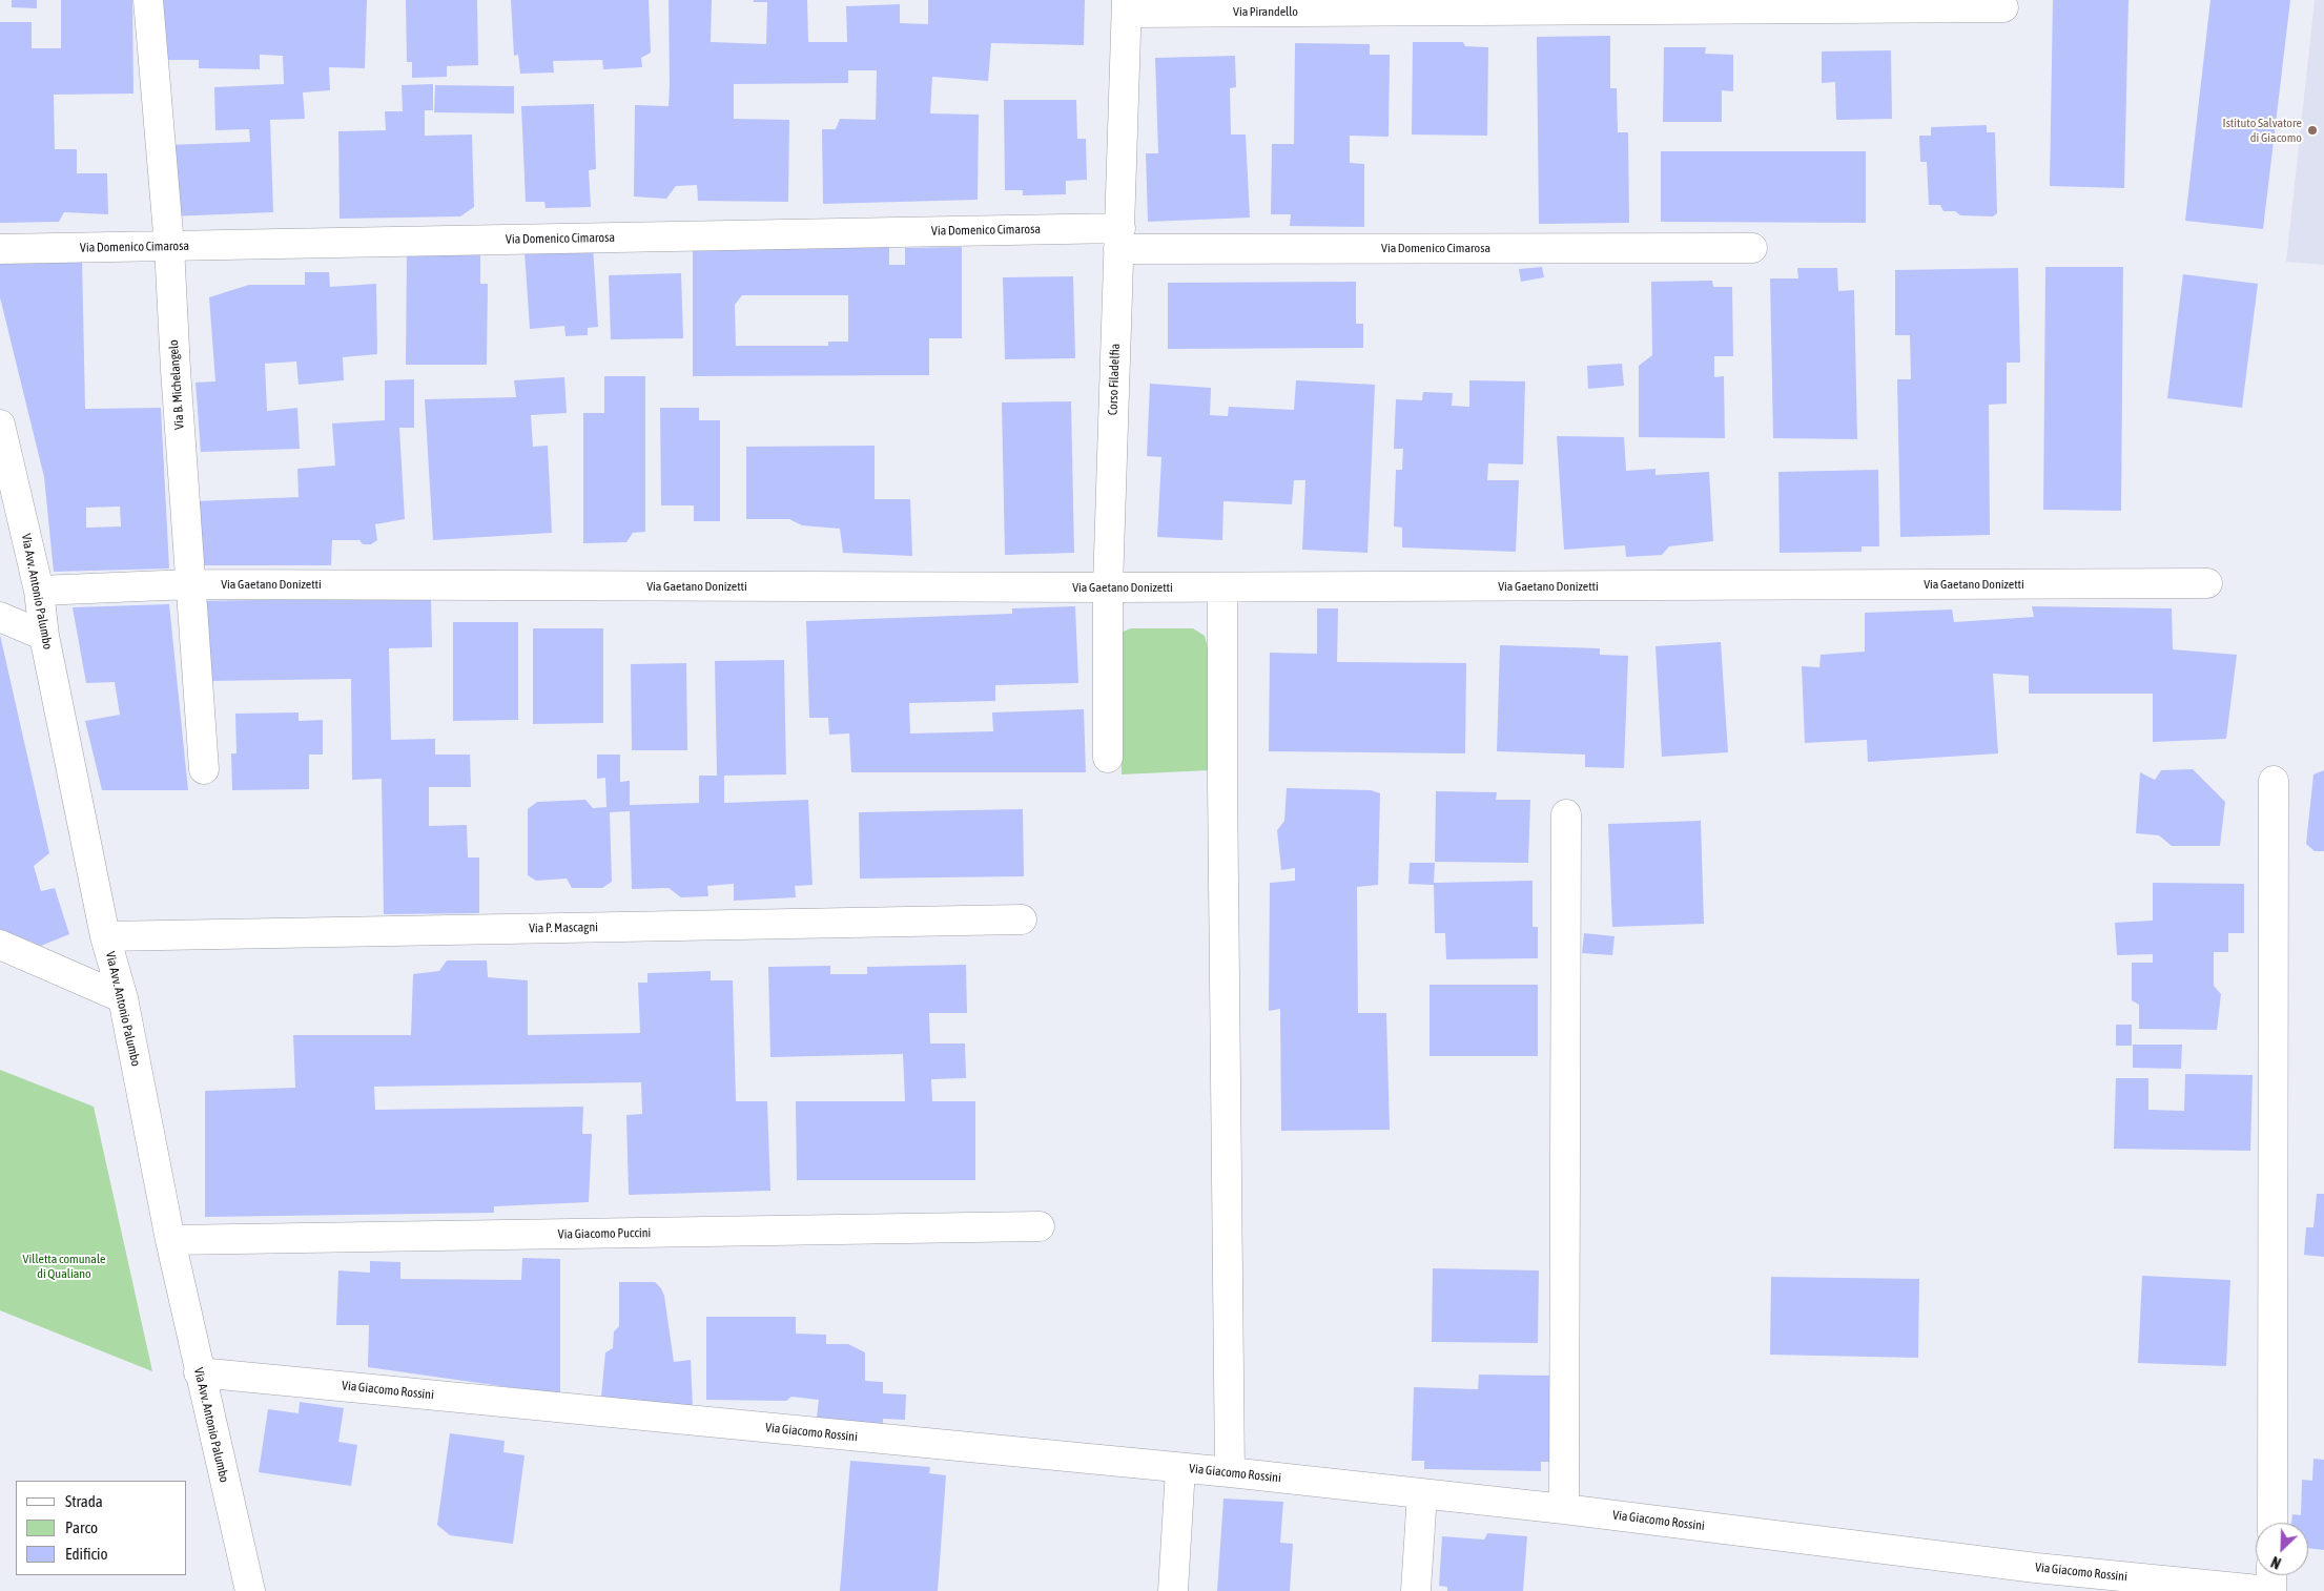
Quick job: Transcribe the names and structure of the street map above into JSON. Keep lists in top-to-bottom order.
{
  "streets": {
    "street": [
      "Via Pirandello",
      "Via Domenico Cimarosa",
      "Corso Filadelfia",
      "Via B. Michelangelo",
      "Via Gaetano Donizetti",
      "Via Avv. Antonio Palumbo",
      "Via P. Mascagni",
      "Via Giacomo Puccini",
      "Via Giacomo Rossini"
    ]
  },
  "crossings": [
    ["Via Pirandello", "Corso Filadelfia"],
    ["Via Domenico Cimarosa", "Corso Filadelfia"],
    ["Via Domenico Cimarosa", "Via B. Michelangelo"],
    ["Corso Filadelfia", "Via Gaetano Donizetti"],
    ["Via B. Michelangelo", "Via Gaetano Donizetti"],
    ["Via Gaetano Donizetti", "Via Avv. Antonio Palumbo"],
    ["Via Avv. Antonio Palumbo", "Via P. Mascagni"],
    ["Via Avv. Antonio Palumbo", "Via Giacomo Puccini"],
    ["Via Avv. Antonio Palumbo", "Via Giacomo Rossini"]
  ],
  "parks": ["Villetta comunale di Qualiano"],
  "places": ["Istituto Salvatore di Giacomo"],
  "legend": ["Strada", "Parco", "Edificio"],
  "north": "bottom left"
}
